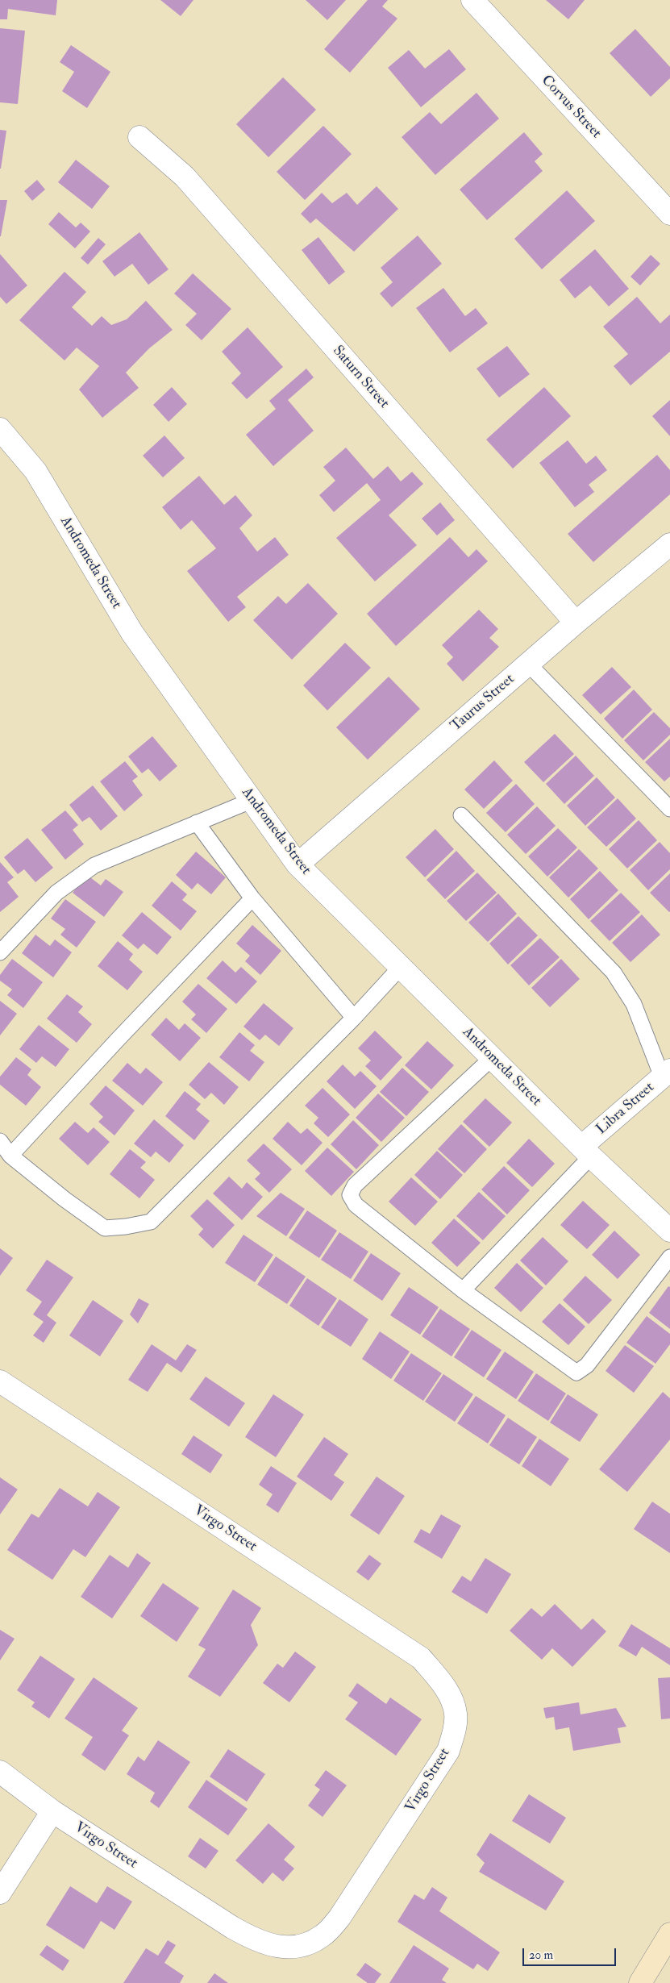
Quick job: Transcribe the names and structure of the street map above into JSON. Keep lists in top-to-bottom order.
{
  "streets": {
    "street": [
      "Corvus Street",
      "Saturn Street",
      "Andromeda Street",
      "Taurus Street",
      "Libra Street",
      "Virgo Street"
    ]
  },
  "crossings": [
    ["Saturn Street", "Taurus Street"],
    ["Andromeda Street", "Taurus Street"],
    ["Andromeda Street", "Libra Street"]
  ],
  "scale_bar": "20 m"
}
